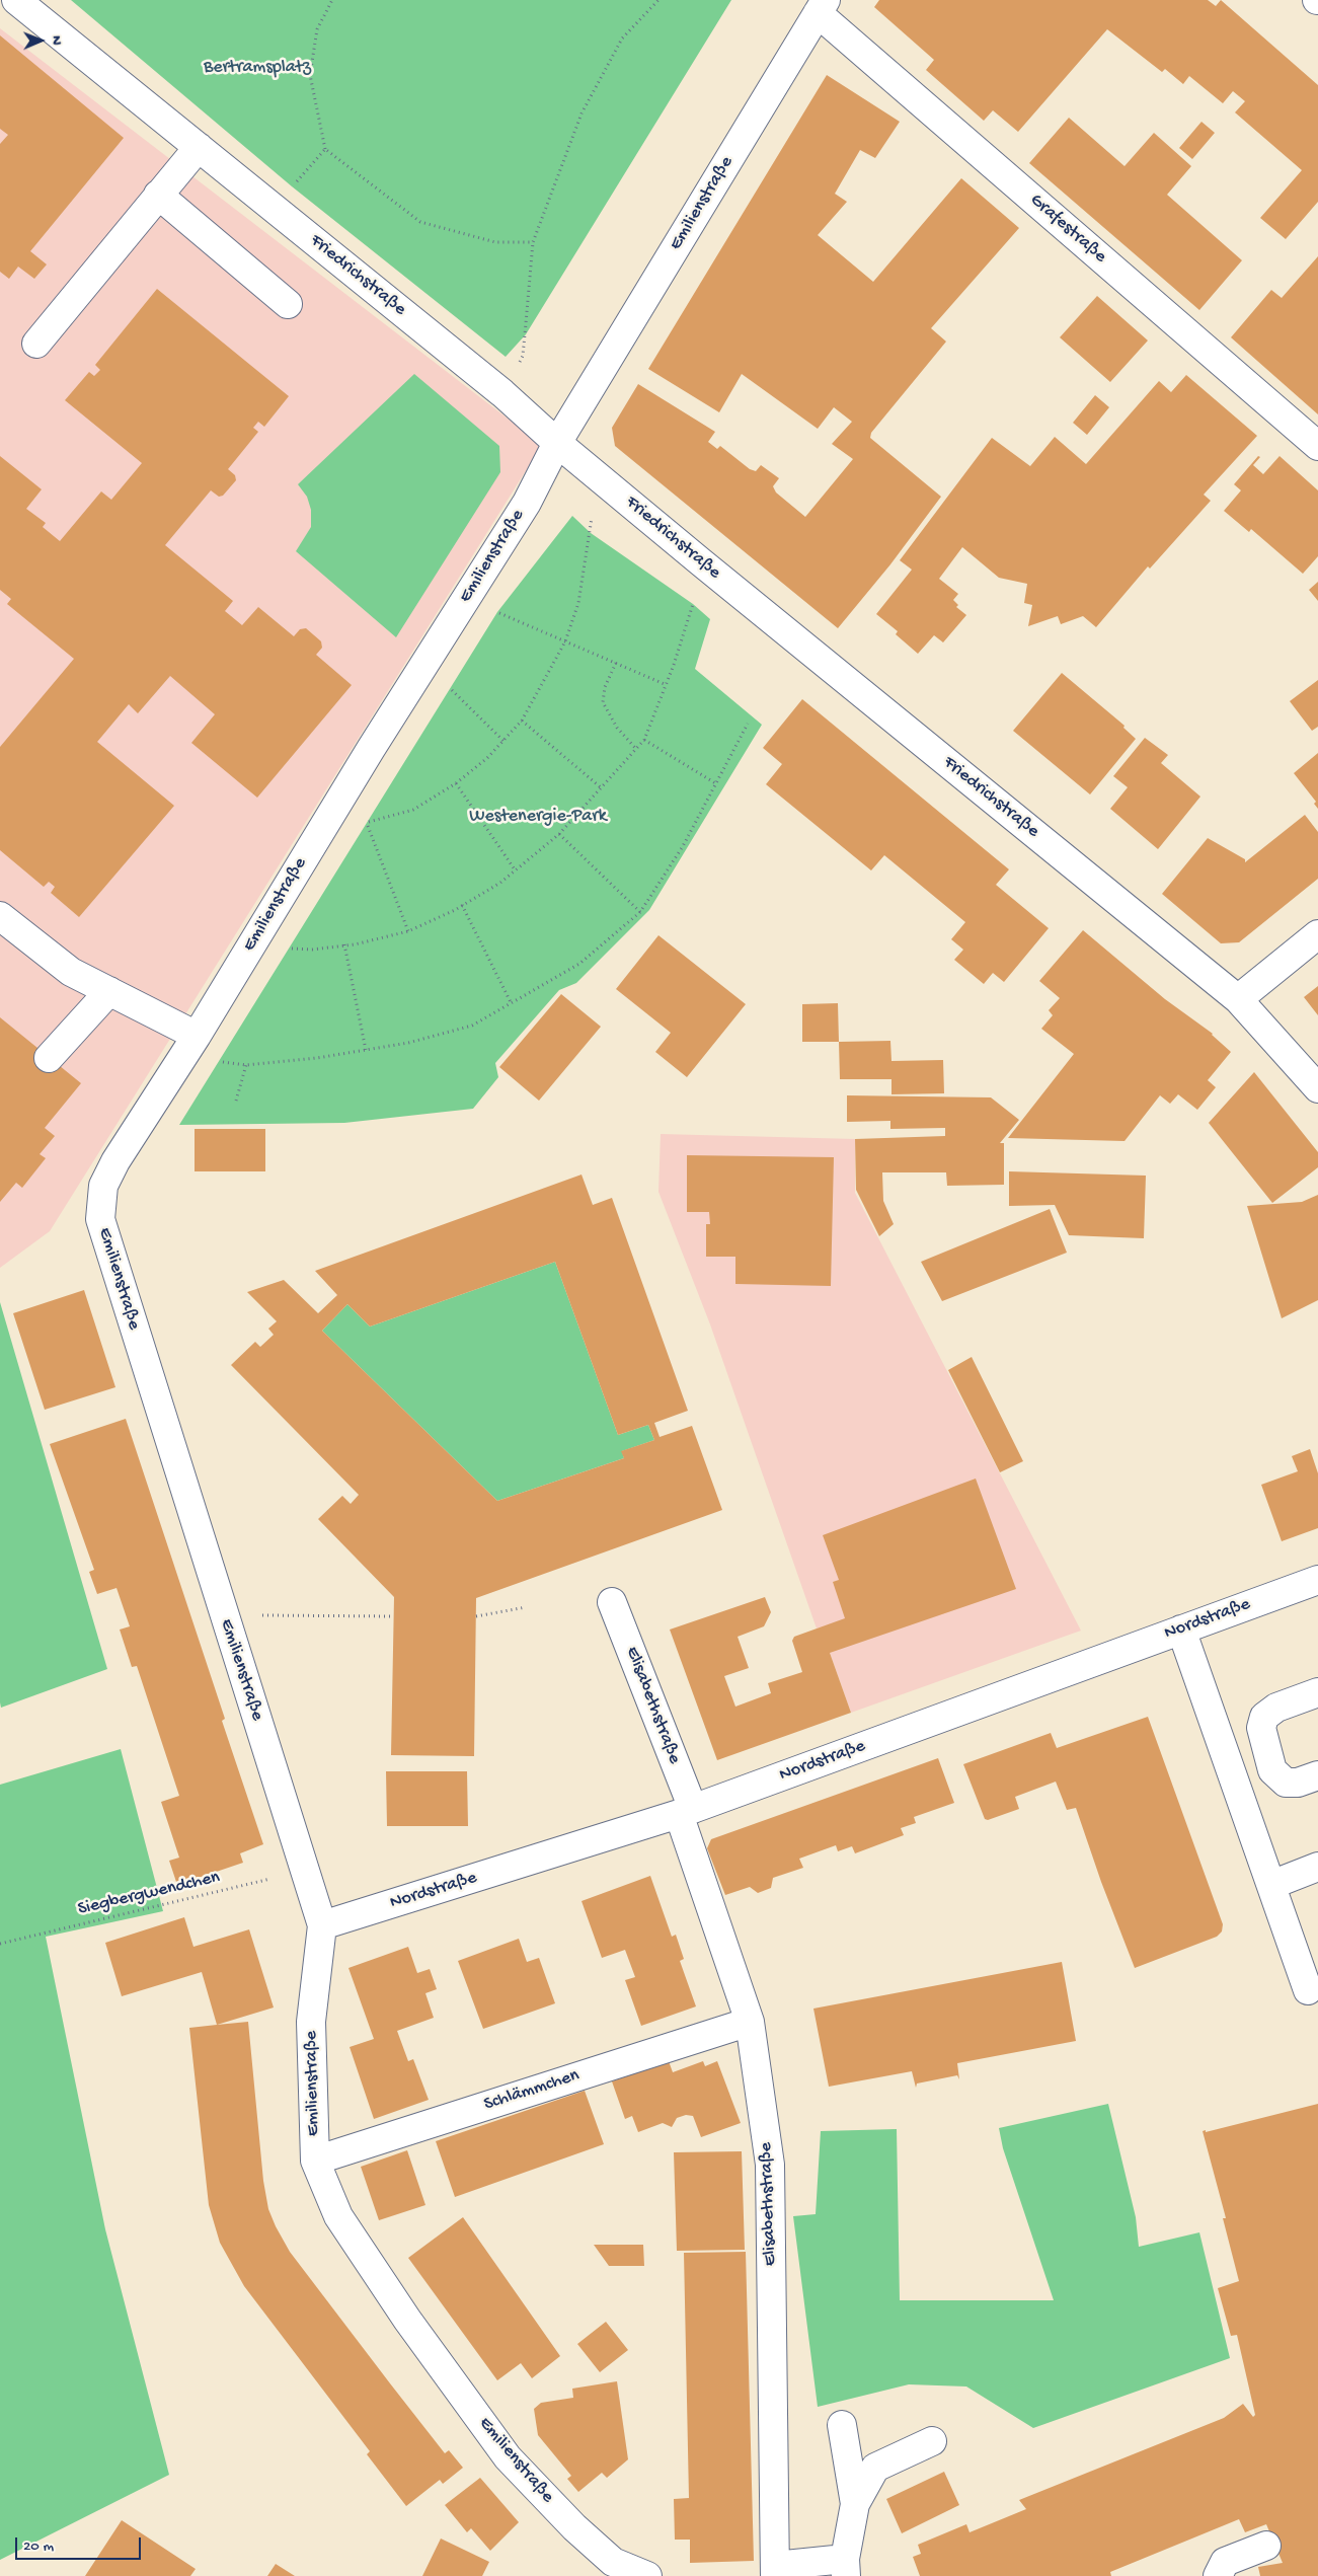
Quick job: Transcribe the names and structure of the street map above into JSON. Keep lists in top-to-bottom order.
{
  "streets": {
    "street": [
      "Emilienstraße",
      "Grafestraße",
      "Friedrichstraße",
      "Nordstraße",
      "Elisabethstraße",
      "Schlämmchen"
    ],
    "path": ["Siegbergwendchen"]
  },
  "crossings": [
    ["Emilienstraße", "Grafestraße"],
    ["Emilienstraße", "Friedrichstraße"],
    ["Emilienstraße", "Nordstraße"],
    ["Emilienstraße", "Siegbergwendchen"],
    ["Emilienstraße", "Schlämmchen"],
    ["Nordstraße", "Elisabethstraße"],
    ["Elisabethstraße", "Schlämmchen"]
  ],
  "parks": ["Bertramsplatz", "Westenergie-Park"],
  "scale_bar": "20 m",
  "north": "right"
}
